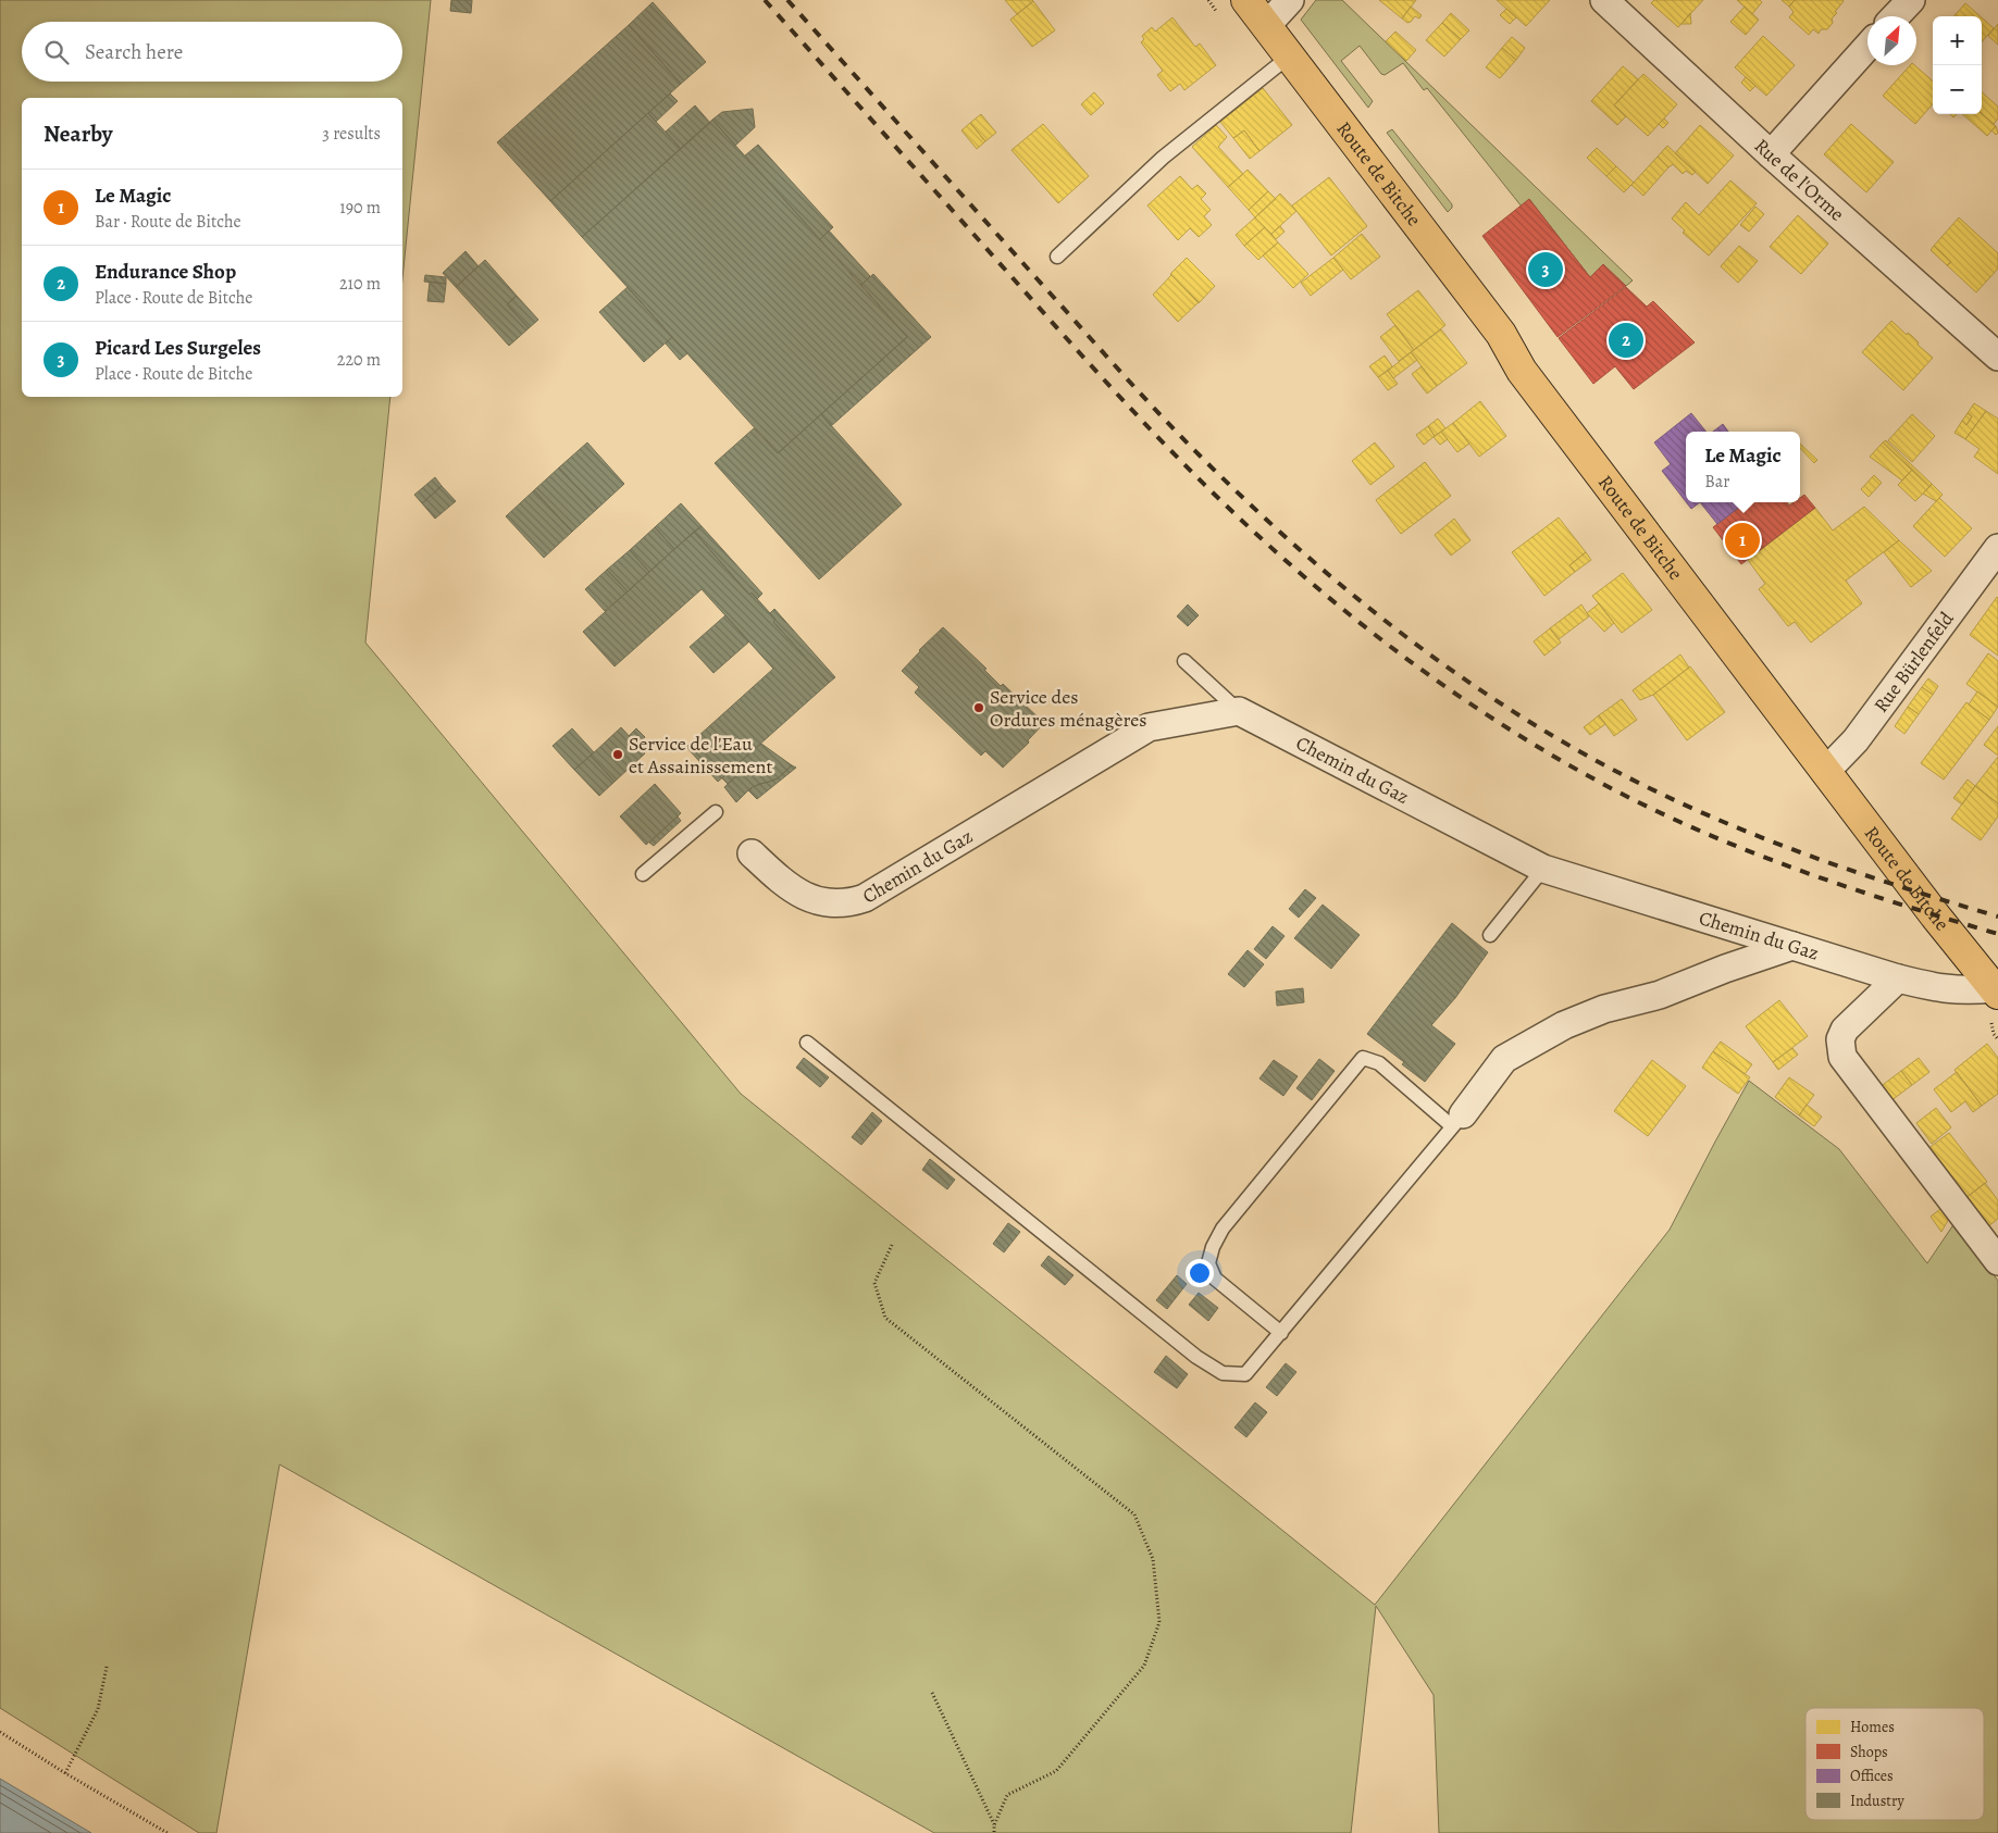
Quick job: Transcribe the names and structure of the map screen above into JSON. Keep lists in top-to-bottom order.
{
  "streets": {
    "main road": ["Route de Bitche"],
    "street": ["Rue de l'Orme", "Rue Bürlenfeld", "Chemin du Gaz"]
  },
  "crossings": [
    ["Route de Bitche", "Rue Bürlenfeld"],
    ["Route de Bitche", "Chemin du Gaz"]
  ],
  "places": ["Service des Ordures ménagères", "Service de l'Eau et Assainissement"],
  "legend": [
    "Homes",
    "Shops",
    "Offices",
    "Industry"
  ],
  "north": "top right",
  "page": {
    "map_buttons": ["+", "−"],
    "search": "Search here",
    "heading": ["Nearby", "3 results"],
    "list": [
      {
        "mark": "1",
        "name": "Le Magic",
        "note": "Bar · Route de Bitche",
        "value": "190 m"
      },
      {
        "mark": "2",
        "name": "Endurance Shop",
        "note": "Place · Route de Bitche",
        "value": "210 m"
      },
      {
        "mark": "3",
        "name": "Picard Les Surgeles",
        "note": "Place · Route de Bitche",
        "value": "220 m"
      }
    ],
    "pins": ["3", "2", "1"],
    "popup": ["Le Magic", "Bar"]
  }
}
